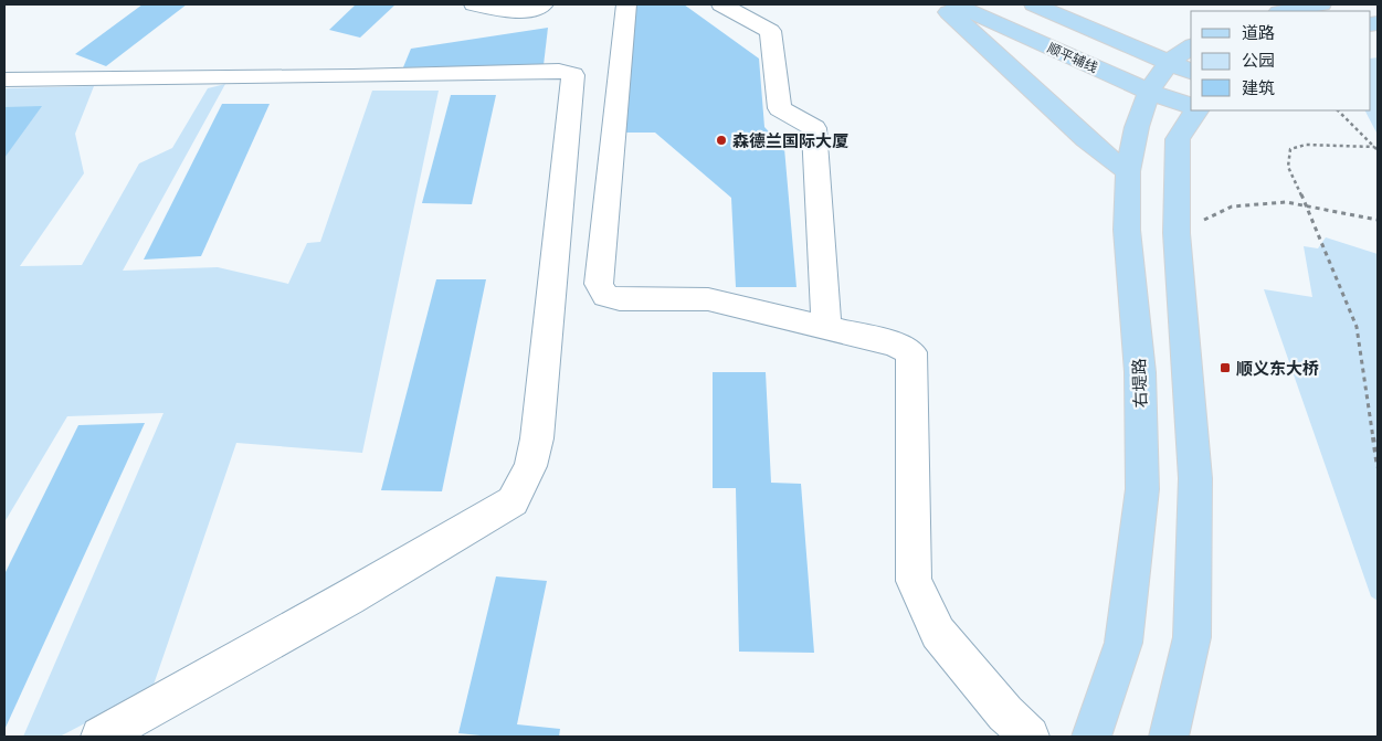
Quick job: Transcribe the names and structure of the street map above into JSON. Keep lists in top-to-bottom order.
{
  "streets": {
    "main road": ["顺平辅线", "右堤路"]
  },
  "crossings": [
    ["顺平辅线", "右堤路"]
  ],
  "places": {
    "other": ["森德兰国际大厦"],
    "transit": ["顺义东大桥"]
  },
  "legend": ["道路", "公园", "建筑"]
}
